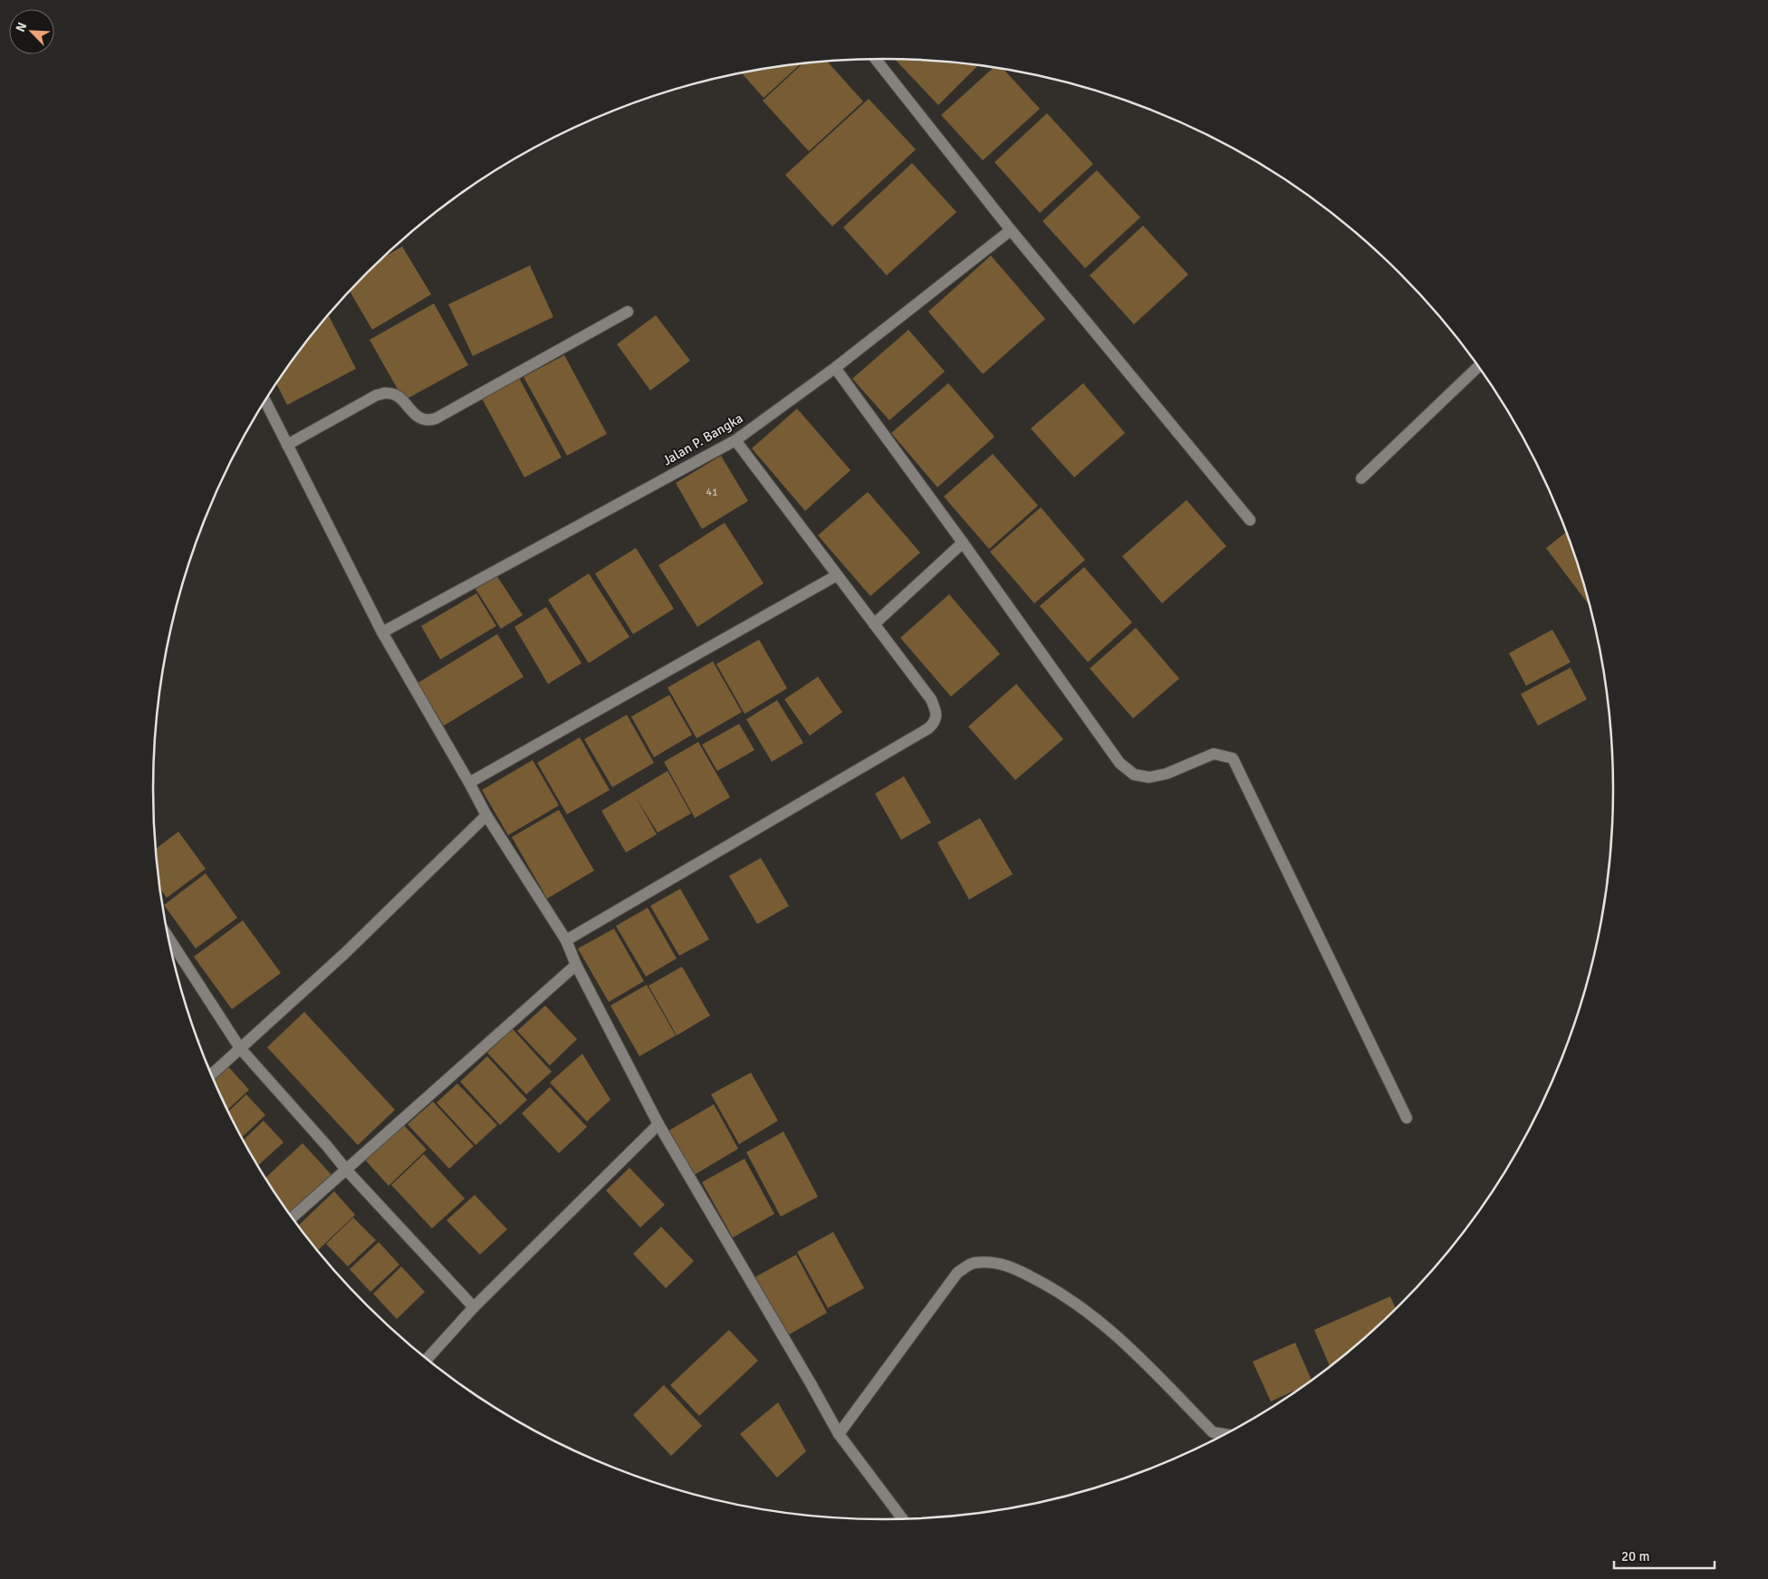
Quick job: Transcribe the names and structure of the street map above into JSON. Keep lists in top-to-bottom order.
{
  "streets": {
    "street": ["Jalan P. Bangka"]
  },
  "house_numbers": ["41"],
  "scale_bar": "20 m",
  "north": "top left"
}
